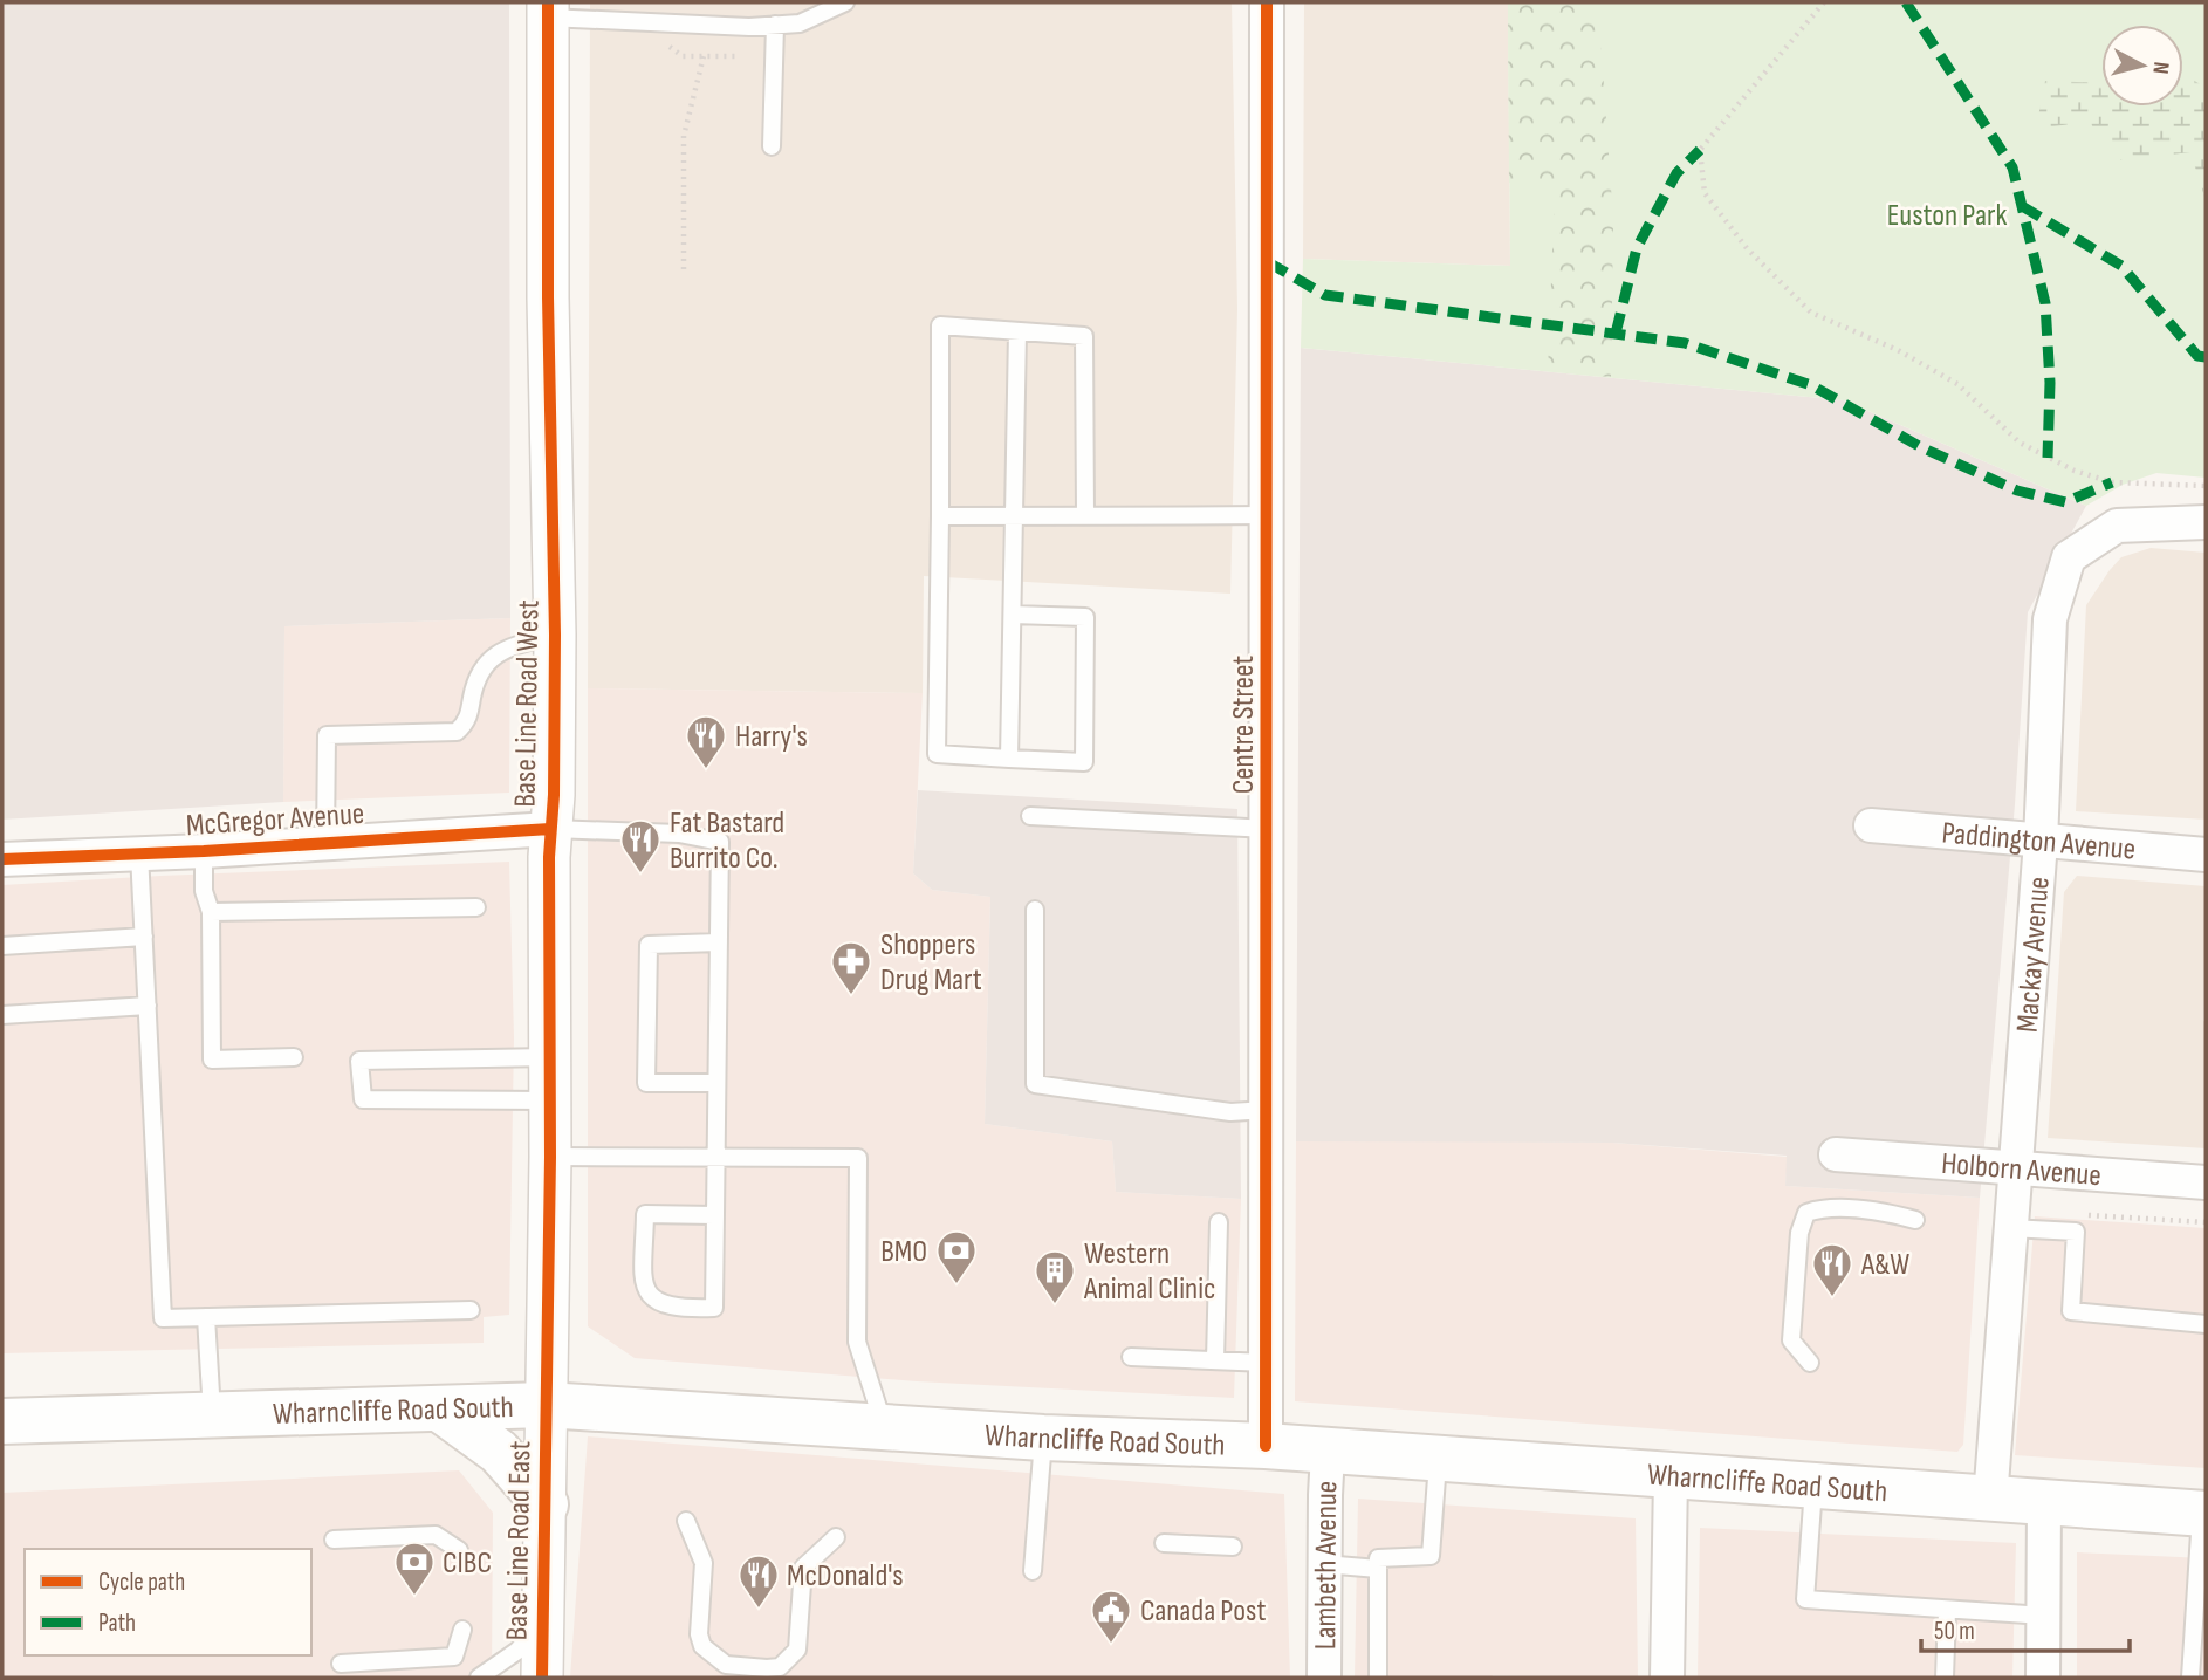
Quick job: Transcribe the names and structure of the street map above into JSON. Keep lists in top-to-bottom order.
{
  "streets": {
    "main road": ["Wharncliffe Road South"],
    "street": [
      "Base Line Road West",
      "Centre Street",
      "McGregor Avenue",
      "Paddington Avenue",
      "Mackay Avenue",
      "Holborn Avenue",
      "Base Line Road East",
      "Lambeth Avenue"
    ]
  },
  "crossings": [
    ["Base Line Road West", "McGregor Avenue"],
    ["Base Line Road West", "Wharncliffe Road South"],
    ["Base Line Road West", "Base Line Road East"],
    ["Centre Street", "Wharncliffe Road South"],
    ["Paddington Avenue", "Mackay Avenue"],
    ["Mackay Avenue", "Holborn Avenue"],
    ["Mackay Avenue", "Wharncliffe Road South"],
    ["Wharncliffe Road South", "Base Line Road East"],
    ["Wharncliffe Road South", "Lambeth Avenue"]
  ],
  "parks": ["Euston Park"],
  "places": {
    "restaurant": [
      "Harry's",
      "Fat Bastard Burrito Co.",
      "A&W",
      "McDonald's"
    ],
    "pharmacy": ["Shoppers Drug Mart"],
    "bank": ["BMO", "CIBC"],
    "building": ["Western Animal Clinic"],
    "public building": ["Canada Post"]
  },
  "legend": ["Cycle path", "Path"],
  "scale_bar": "50 m",
  "north": "right"
}
